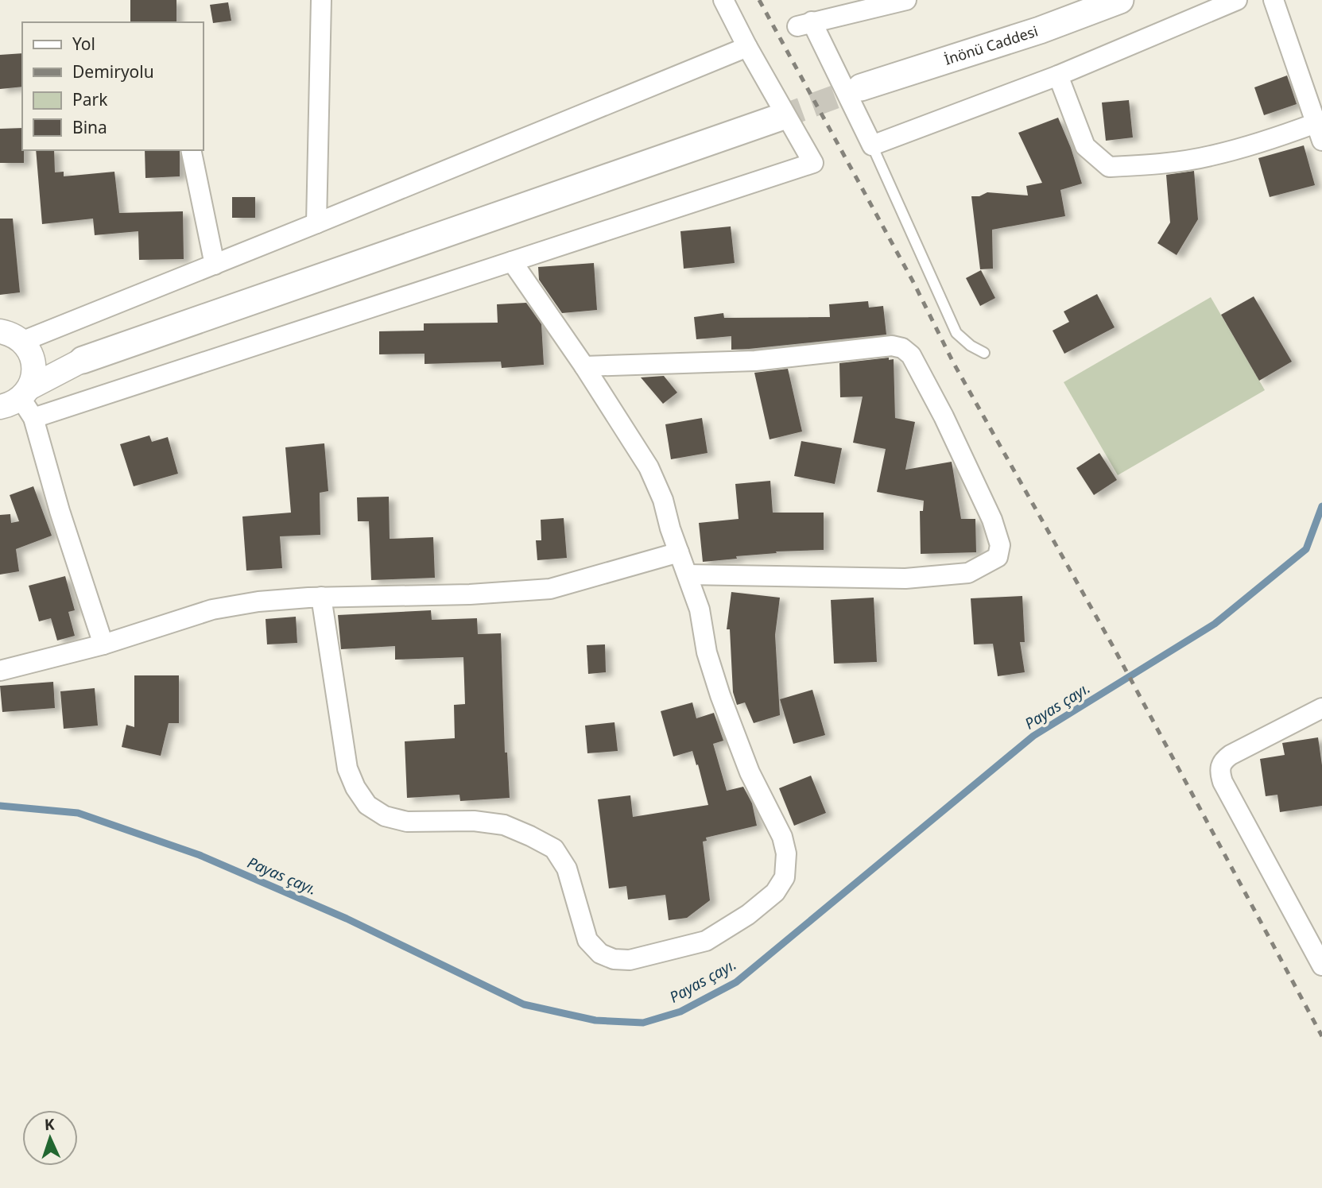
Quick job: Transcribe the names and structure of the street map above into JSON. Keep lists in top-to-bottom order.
{
  "streets": {
    "main road": ["İnönü Caddesi"]
  },
  "water": ["Payas çayı."],
  "legend": [
    "Yol",
    "Demiryolu",
    "Park",
    "Bina"
  ],
  "north": "top"
}
